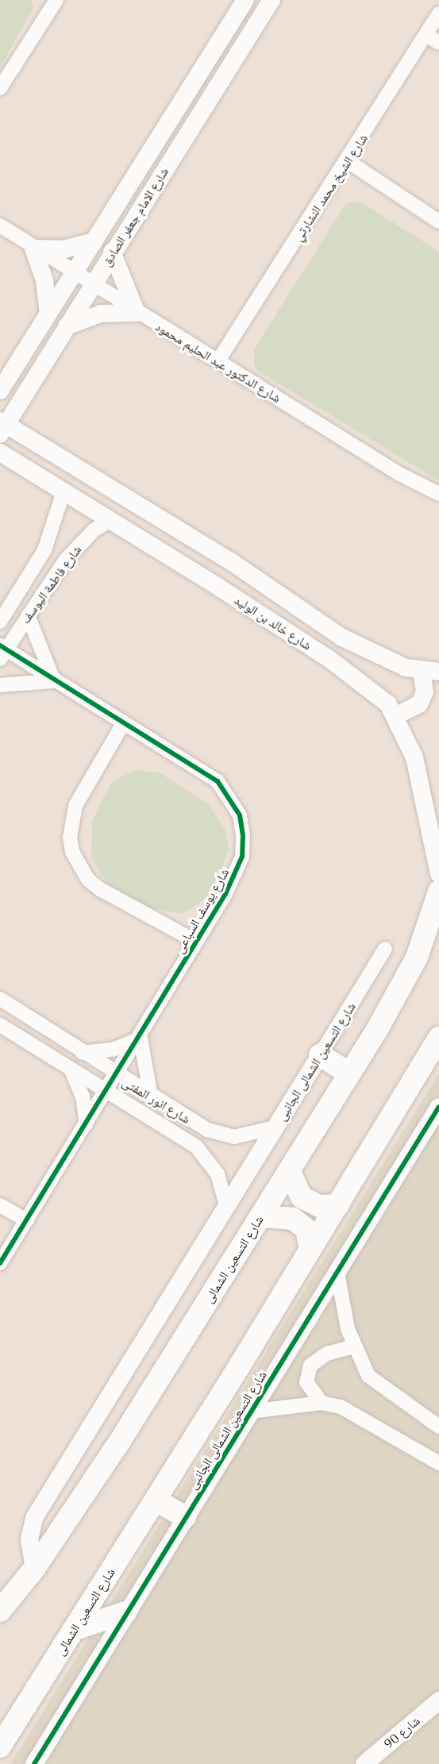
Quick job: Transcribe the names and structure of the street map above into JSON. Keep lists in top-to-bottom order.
{
  "streets": {
    "main road": ["شارع التسعين الشمالى"],
    "street": [
      "شارع الشيخ محمد النشارتي",
      "شارع الامام جعفر الصادق",
      "شارع الدكتور عبد الحليم محمود",
      "شارع فاطمة اليوسف",
      "شارع خالد بن الوليد",
      "شارع يوسف السباعى",
      "شارع التسعين الشمالى الجانبى",
      "شارع انور المفتى",
      "شارع 90"
    ]
  },
  "crossings": [
    ["شارع الشيخ محمد النشارتي", "شارع الدكتور عبد الحليم محمود"],
    ["شارع الامام جعفر الصادق", "شارع الدكتور عبد الحليم محمود"],
    ["شارع الامام جعفر الصادق", "شارع خالد بن الوليد"],
    ["شارع فاطمة اليوسف", "شارع خالد بن الوليد"],
    ["شارع فاطمة اليوسف", "شارع يوسف السباعى"],
    ["شارع يوسف السباعى", "شارع انور المفتى"],
    ["شارع التسعين الشمالى الجانبى", "شارع انور المفتى"],
    ["شارع التسعين الشمالى الجانبى", "شارع التسعين الشمالى"]
  ]
}
